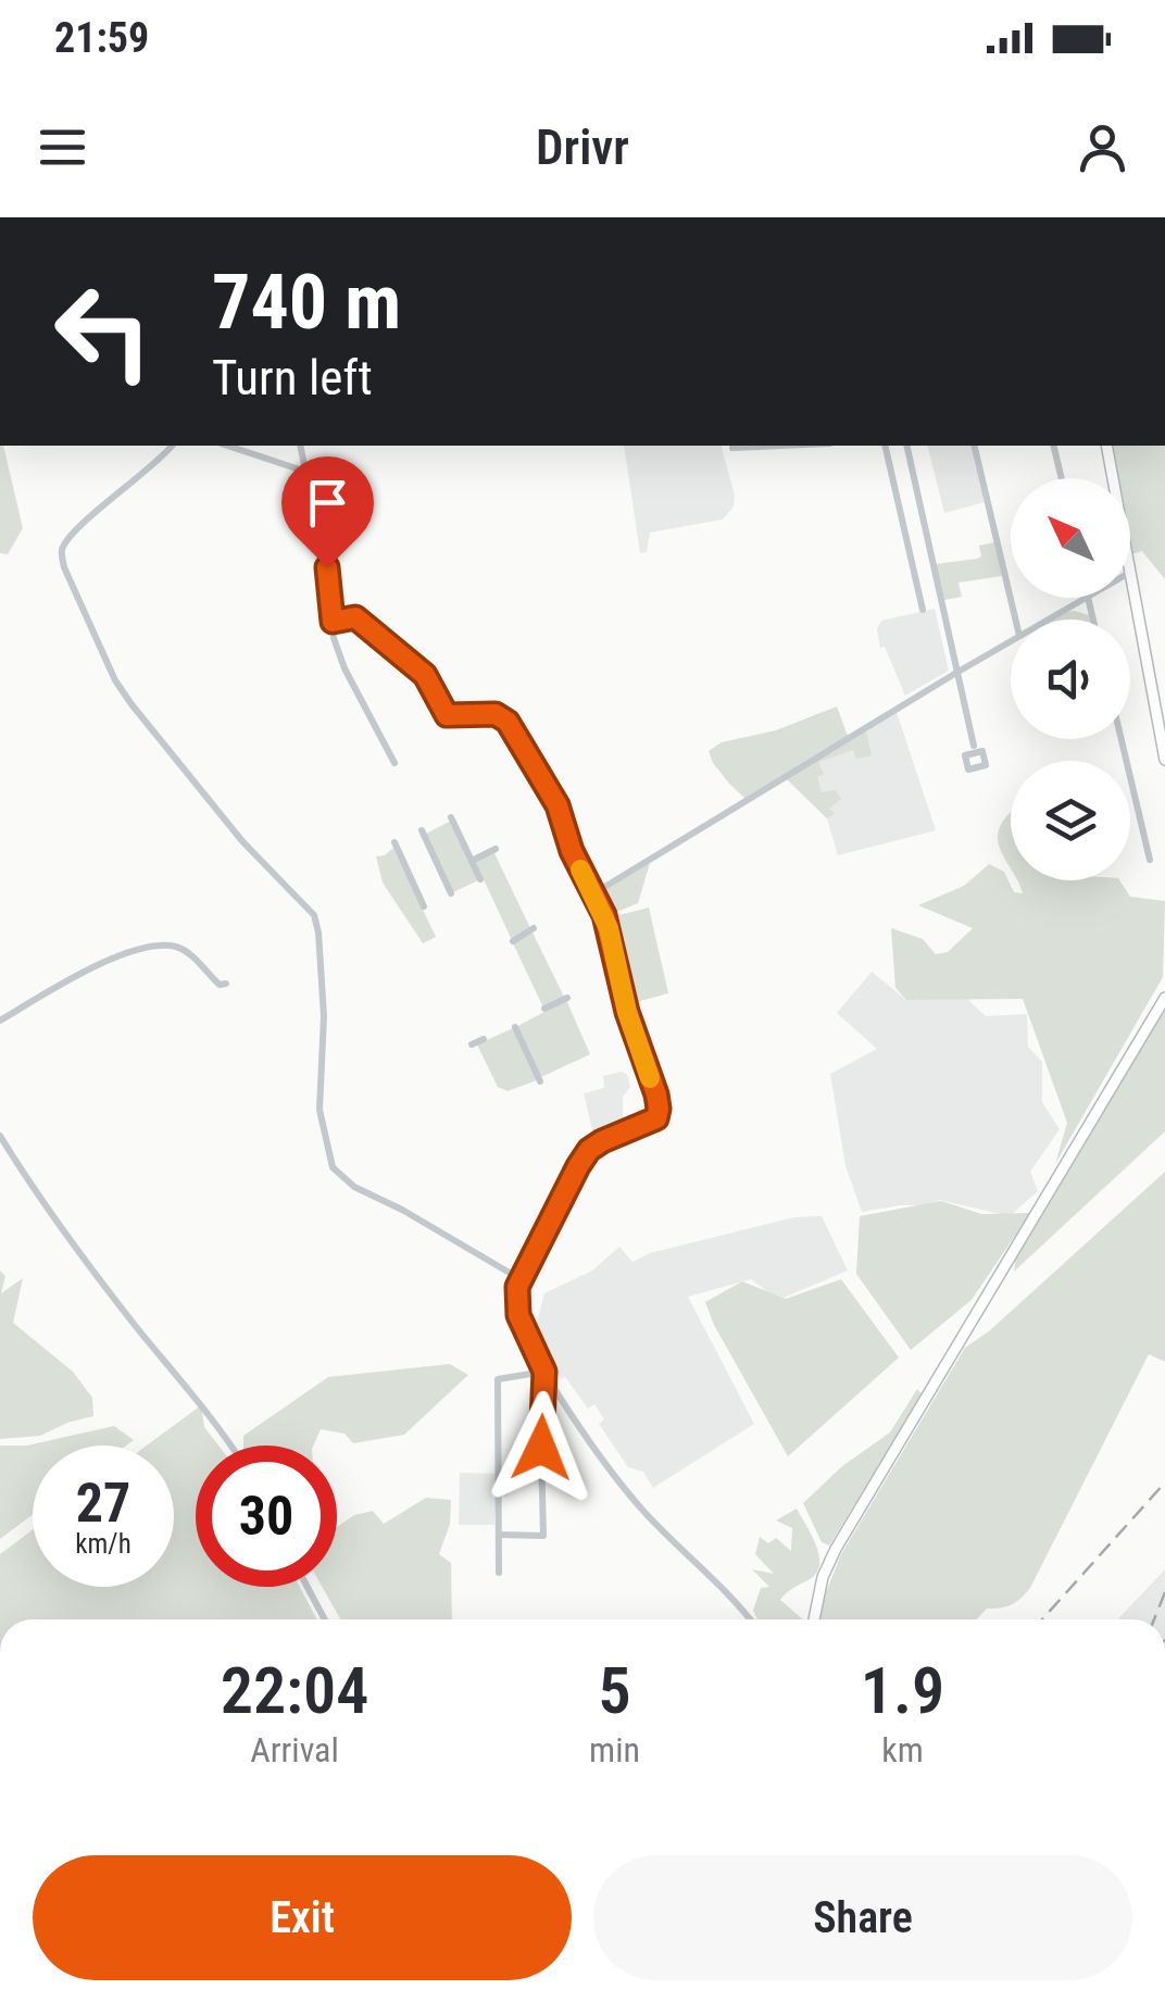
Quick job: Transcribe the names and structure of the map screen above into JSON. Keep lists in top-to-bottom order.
{
  "north": "top left",
  "page": {
    "status": "21:59",
    "header": "Drivr",
    "turn": ["740 m", "Turn left"],
    "speed": "27 km/h",
    "limit": "30",
    "eta": [
      "22:04",
      "Arrival",
      "5",
      "min",
      "1.9",
      "km"
    ],
    "buttons": ["Exit", "Share"]
  }
}
